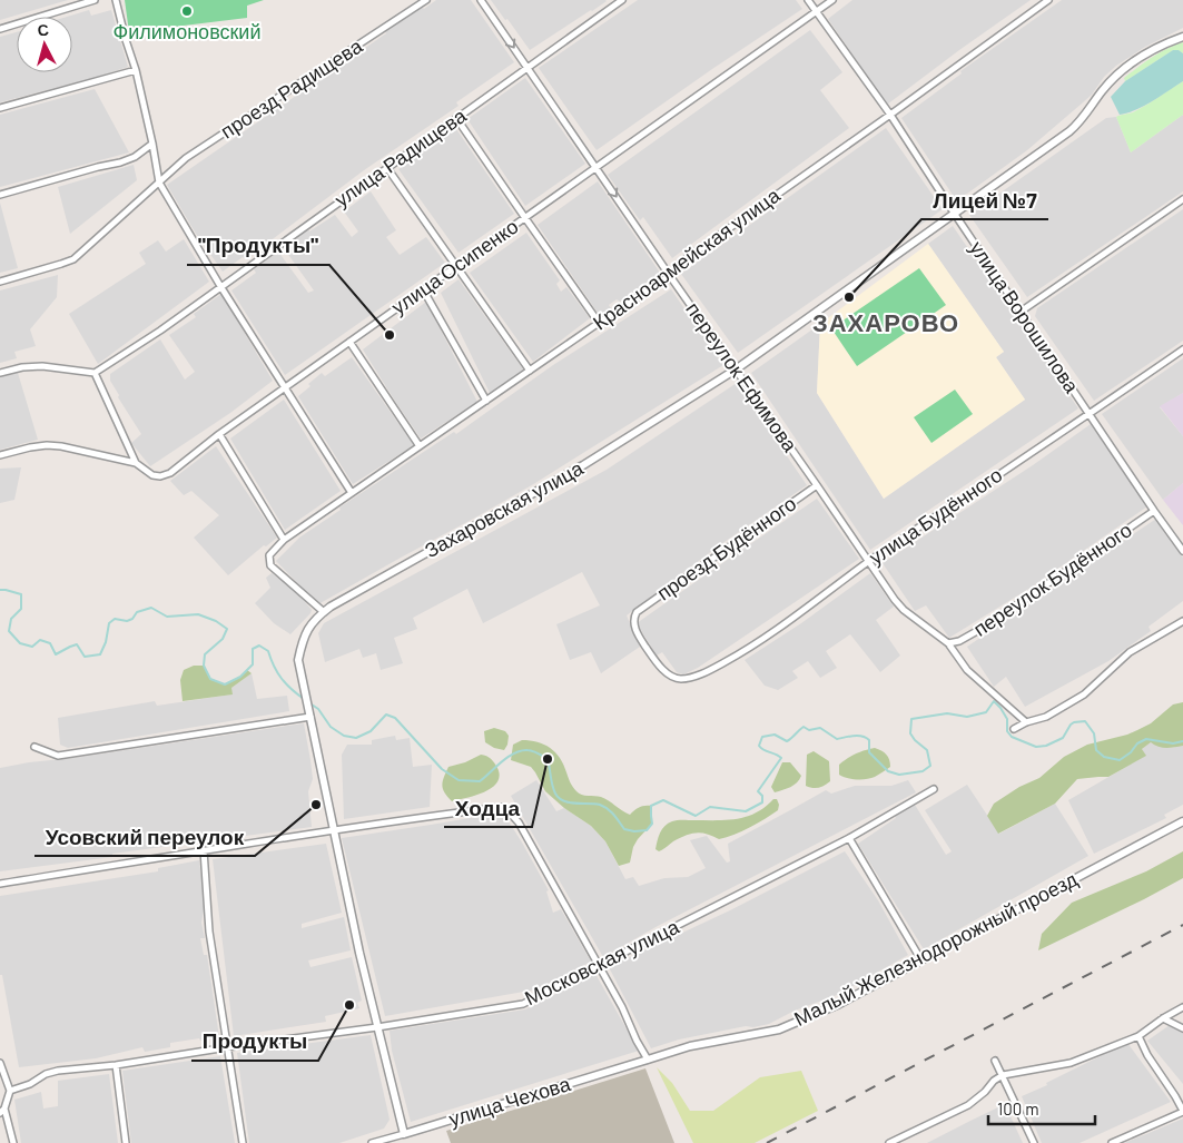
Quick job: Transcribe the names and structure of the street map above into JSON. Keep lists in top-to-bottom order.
{
  "streets": {
    "street": [
      "проезд Радищева",
      "улица Радищева",
      "Красноармейская улица",
      "улица Осипенко",
      "улица Ворошилова",
      "переулок Ефимова",
      "Захаровская улица",
      "улица Будённого",
      "проезд Будённого",
      "переулок Будённого",
      "Малый Железнодорожный проезд",
      "Московская улица",
      "улица Чехова"
    ]
  },
  "crossings": [
    ["улица Радищева", "переулок Ефимова"],
    ["Красноармейская улица", "улица Ворошилова"],
    ["Красноармейская улица", "переулок Ефимова"],
    ["Красноармейская улица", "Захаровская улица"],
    ["улица Осипенко", "улица Ворошилова"],
    ["улица Осипенко", "переулок Ефимова"],
    ["улица Ворошилова", "Захаровская улица"],
    ["улица Ворошилова", "улица Будённого"],
    ["улица Ворошилова", "переулок Будённого"],
    ["переулок Ефимова", "Захаровская улица"],
    ["переулок Ефимова", "улица Будённого"],
    ["переулок Ефимова", "проезд Будённого"],
    ["переулок Ефимова", "переулок Будённого"],
    ["улица Будённого", "проезд Будённого"],
    ["Малый Железнодорожный проезд", "улица Чехова"]
  ],
  "districts": ["ЗАХАРОВО"],
  "places": [
    "Филимоновский",
    "Лицей №7",
    "\"Продукты\"",
    "Ходца",
    "Усовский переулок",
    "Продукты"
  ],
  "scale_bar": "100 m",
  "north": "top"
}
